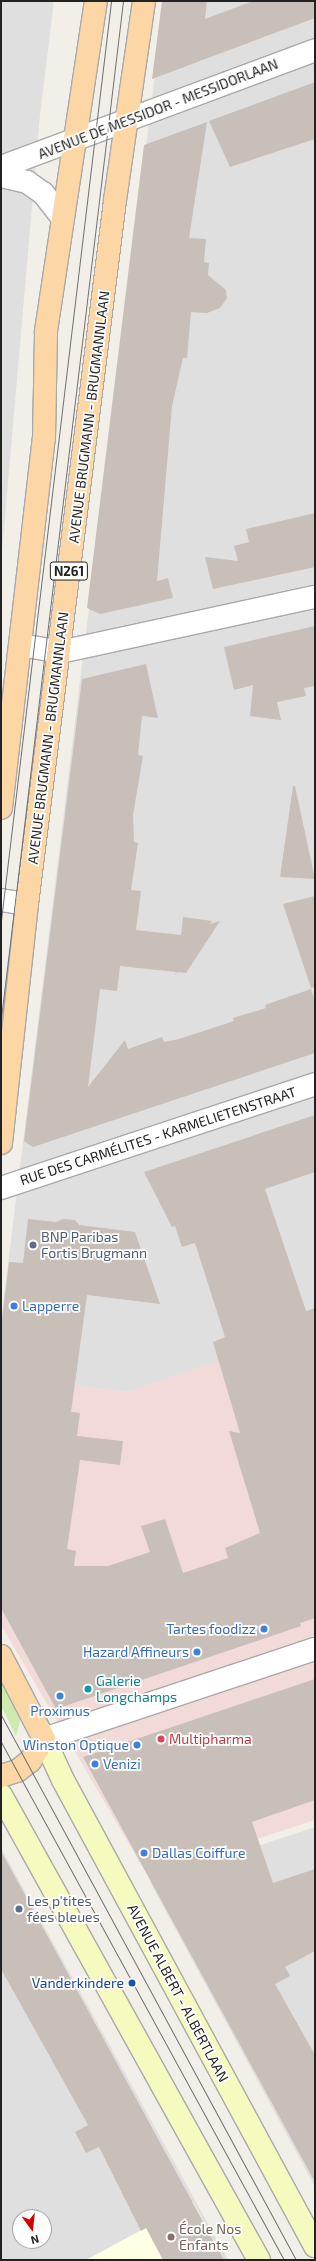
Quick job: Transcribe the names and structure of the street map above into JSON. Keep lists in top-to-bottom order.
{
  "streets": {
    "main road": ["AVENUE BRUGMANN - BRUGMANNLAAN", "N261", "AVENUE ALBERT - ALBERTLAAN"],
    "street": ["AVENUE DE MESSIDOR - MESSIDORLAAN", "RUE DES CARMÉLITES - KARMELIETENSTRAAT"]
  },
  "crossings": [
    ["AVENUE DE MESSIDOR - MESSIDORLAAN", "AVENUE BRUGMANN - BRUGMANNLAAN"],
    ["AVENUE DE MESSIDOR - MESSIDORLAAN", "N261"]
  ],
  "places": [
    "BNP Paribas Fortis Brugmann",
    "Lapperre",
    "Tartes foodizz",
    "Hazard Affineurs",
    "Galerie Longchamps",
    "Proximus",
    "Multipharma",
    "Winston Optique",
    "Venizi",
    "Dallas Coiffure",
    "Les p'tites fées bleues",
    "Vanderkindere",
    "École Nos Enfants"
  ],
  "north": "bottom"
}
